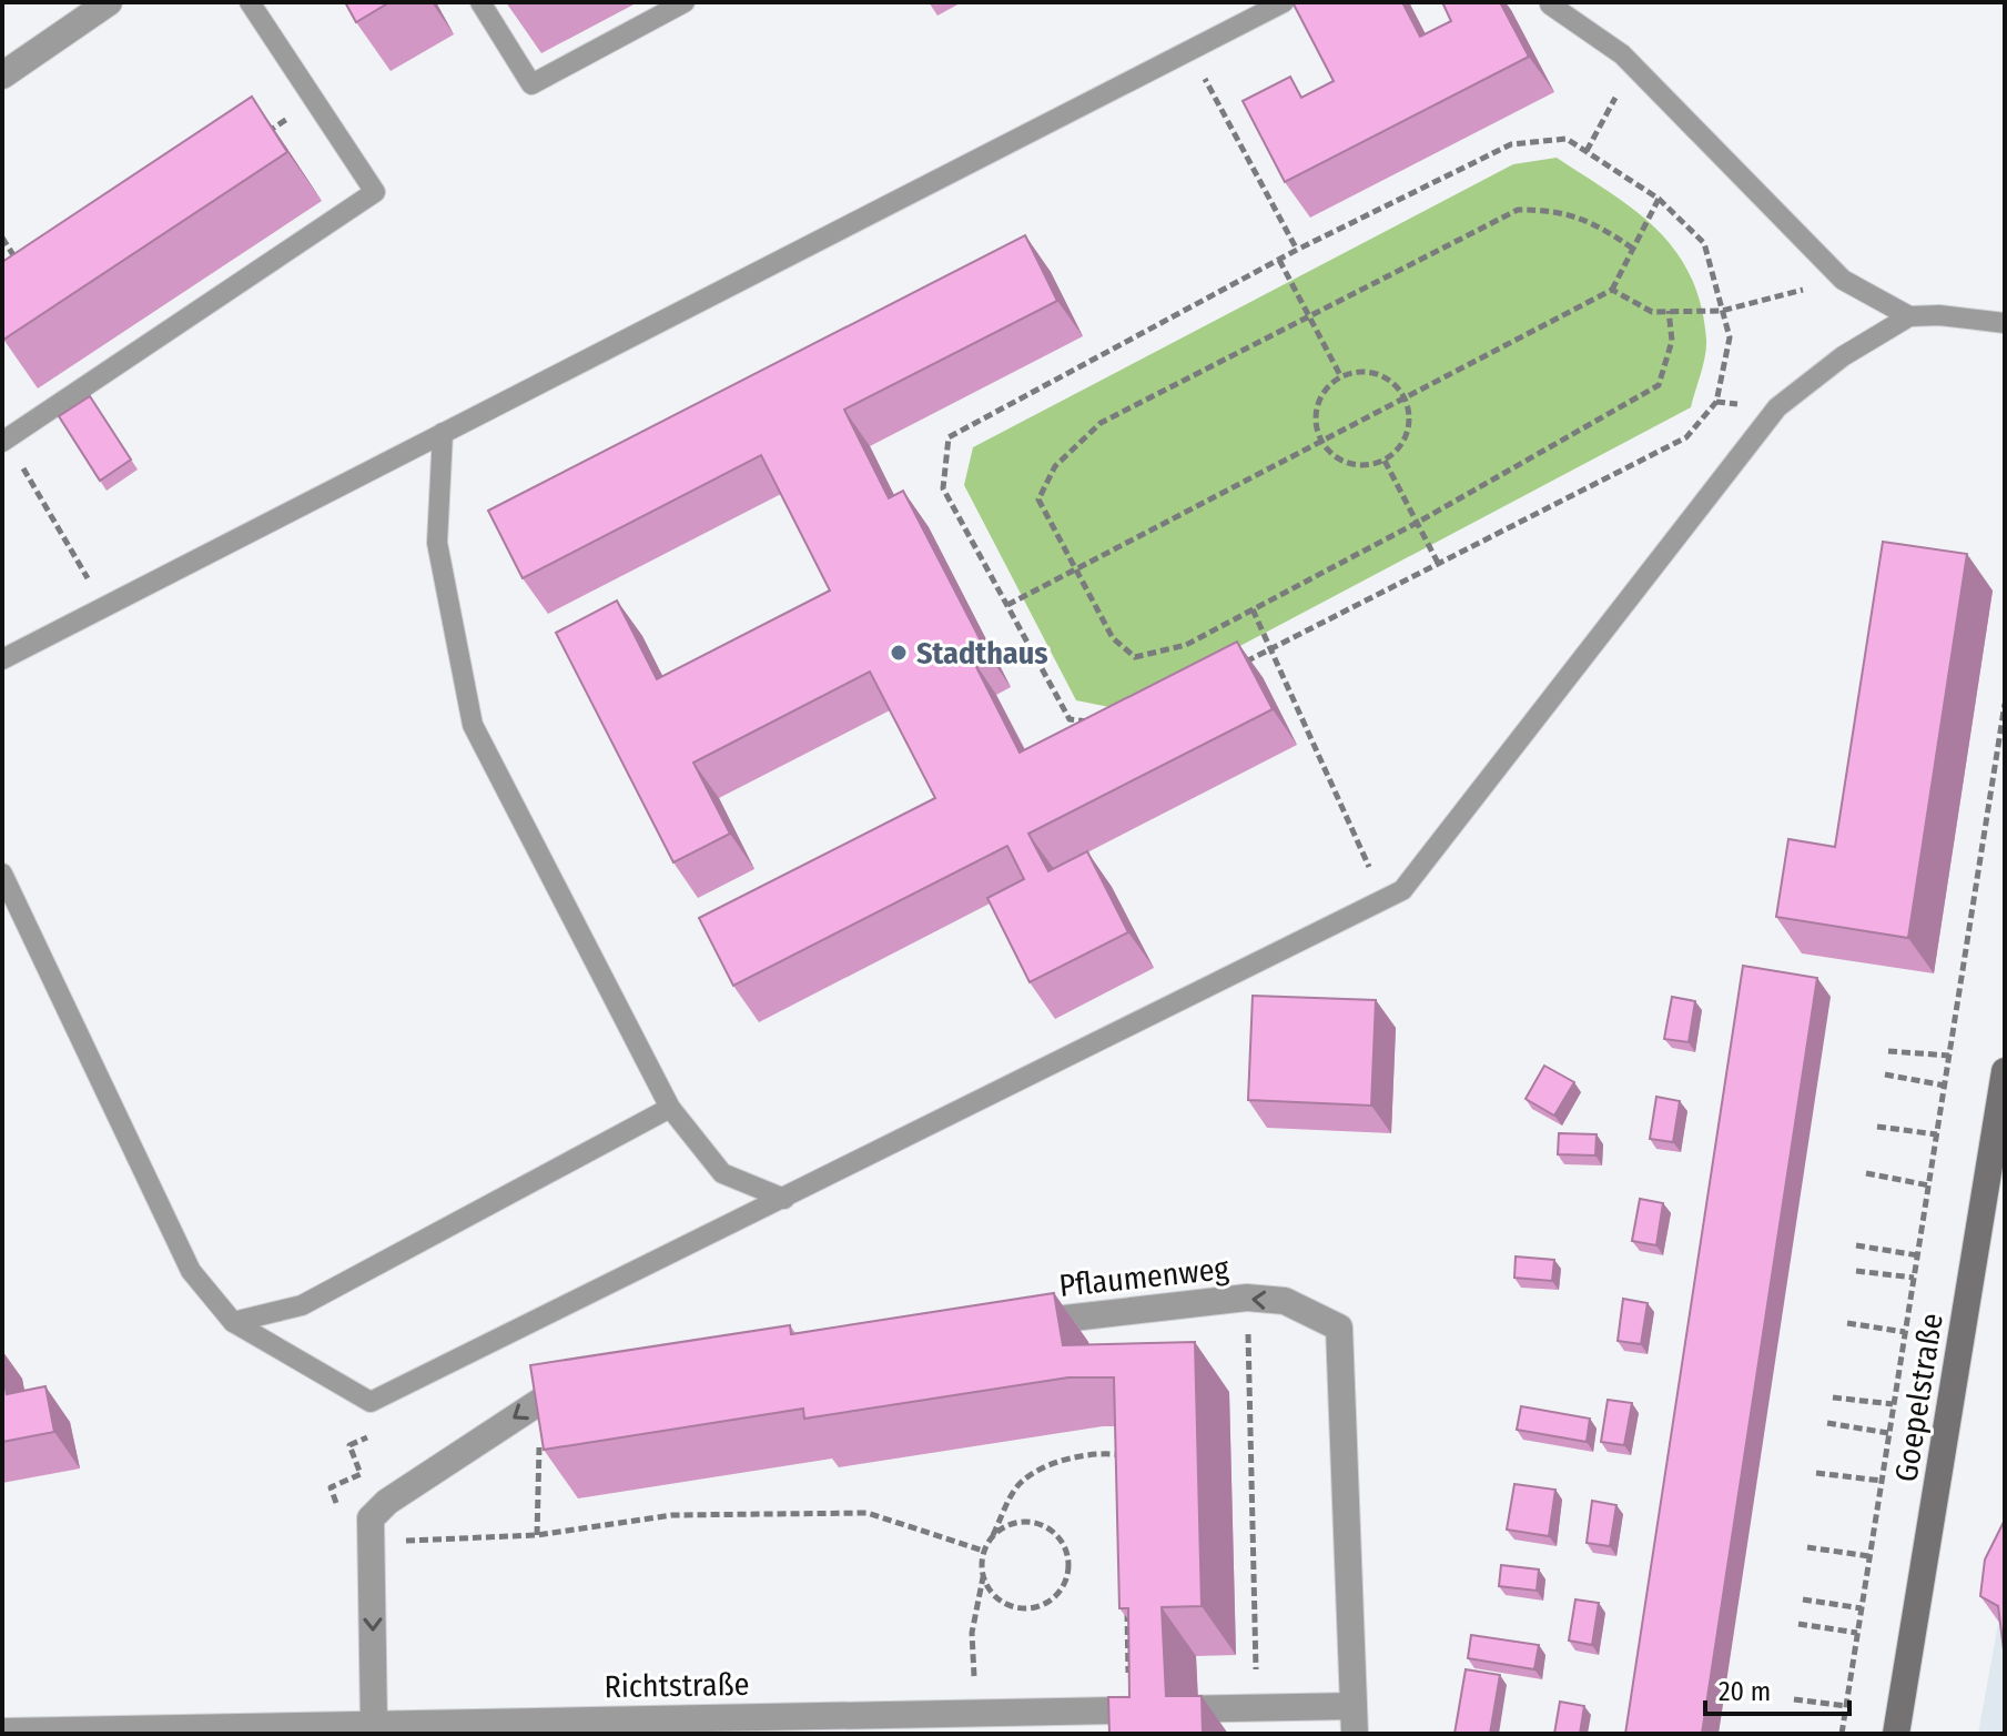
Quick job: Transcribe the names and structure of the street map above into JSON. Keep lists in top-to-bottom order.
{
  "streets": {
    "street": ["Pflaumenweg", "Goepelstraße", "Richtstraße"]
  },
  "crossings": [
    ["Pflaumenweg", "Richtstraße"]
  ],
  "one_way": ["Pflaumenweg"],
  "places": ["Stadthaus"],
  "scale_bar": "20 m"
}
